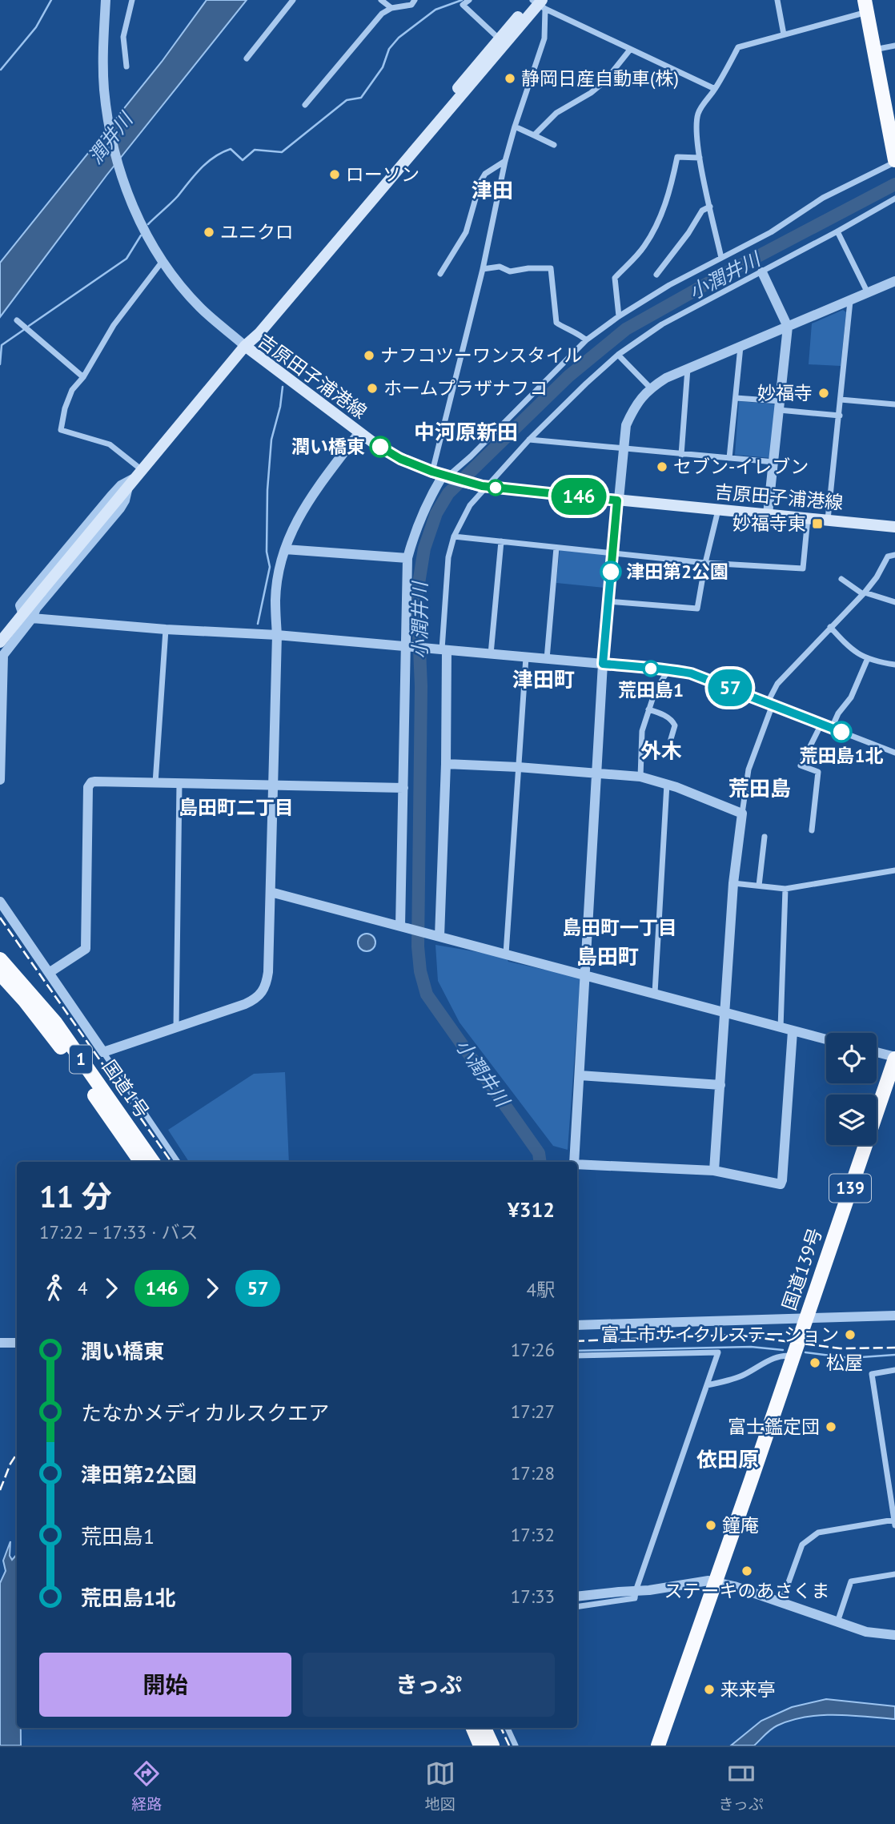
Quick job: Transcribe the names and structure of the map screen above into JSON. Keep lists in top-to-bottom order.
{
  "streets": {
    "highway": [
      "1",
      "国道1号",
      "139",
      "国道139号"
    ],
    "main road": ["吉原田子浦港線"]
  },
  "districts": [
    "津田",
    "中河原新田",
    "津田町",
    "外木",
    "荒田島",
    "島田町二丁目",
    "島田町一丁目",
    "島田町",
    "依田原"
  ],
  "water": ["潤井川", "小潤井川"],
  "places": {
    "other": [
      "静岡日産自動車(株)",
      "ローソン",
      "ユニクロ",
      "ナフコツーワンスタイル",
      "ホームプラザナフコ",
      "妙福寺",
      "潤い橋東",
      "セブン-イレブン",
      "津田第2公園",
      "荒田島1",
      "荒田島1北",
      "富士市サイクルステーション",
      "松屋",
      "富士鑑定団",
      "鐘庵",
      "ステーキのあさくま",
      "来来亭"
    ],
    "transit": ["妙福寺東"]
  },
  "lines": ["bus line 146", "bus line 57"],
  "page": {
    "on_map": ["146", "57"],
    "heading": ["11 分", "17:22 – 17:33 · バス", "¥312"],
    "legs": [
      "4",
      "146",
      "57",
      "4駅"
    ],
    "list": [
      {
        "name": "潤い橋東",
        "value": "17:26"
      },
      {
        "name": "たなかメディカルスクエア",
        "value": "17:27"
      },
      {
        "name": "津田第2公園",
        "value": "17:28"
      },
      {
        "name": "荒田島1",
        "value": "17:32"
      },
      {
        "name": "荒田島1北",
        "value": "17:33"
      }
    ],
    "buttons": ["開始", "きっぷ"],
    "tabs": ["経路", "地図", "きっぷ"]
  }
}
